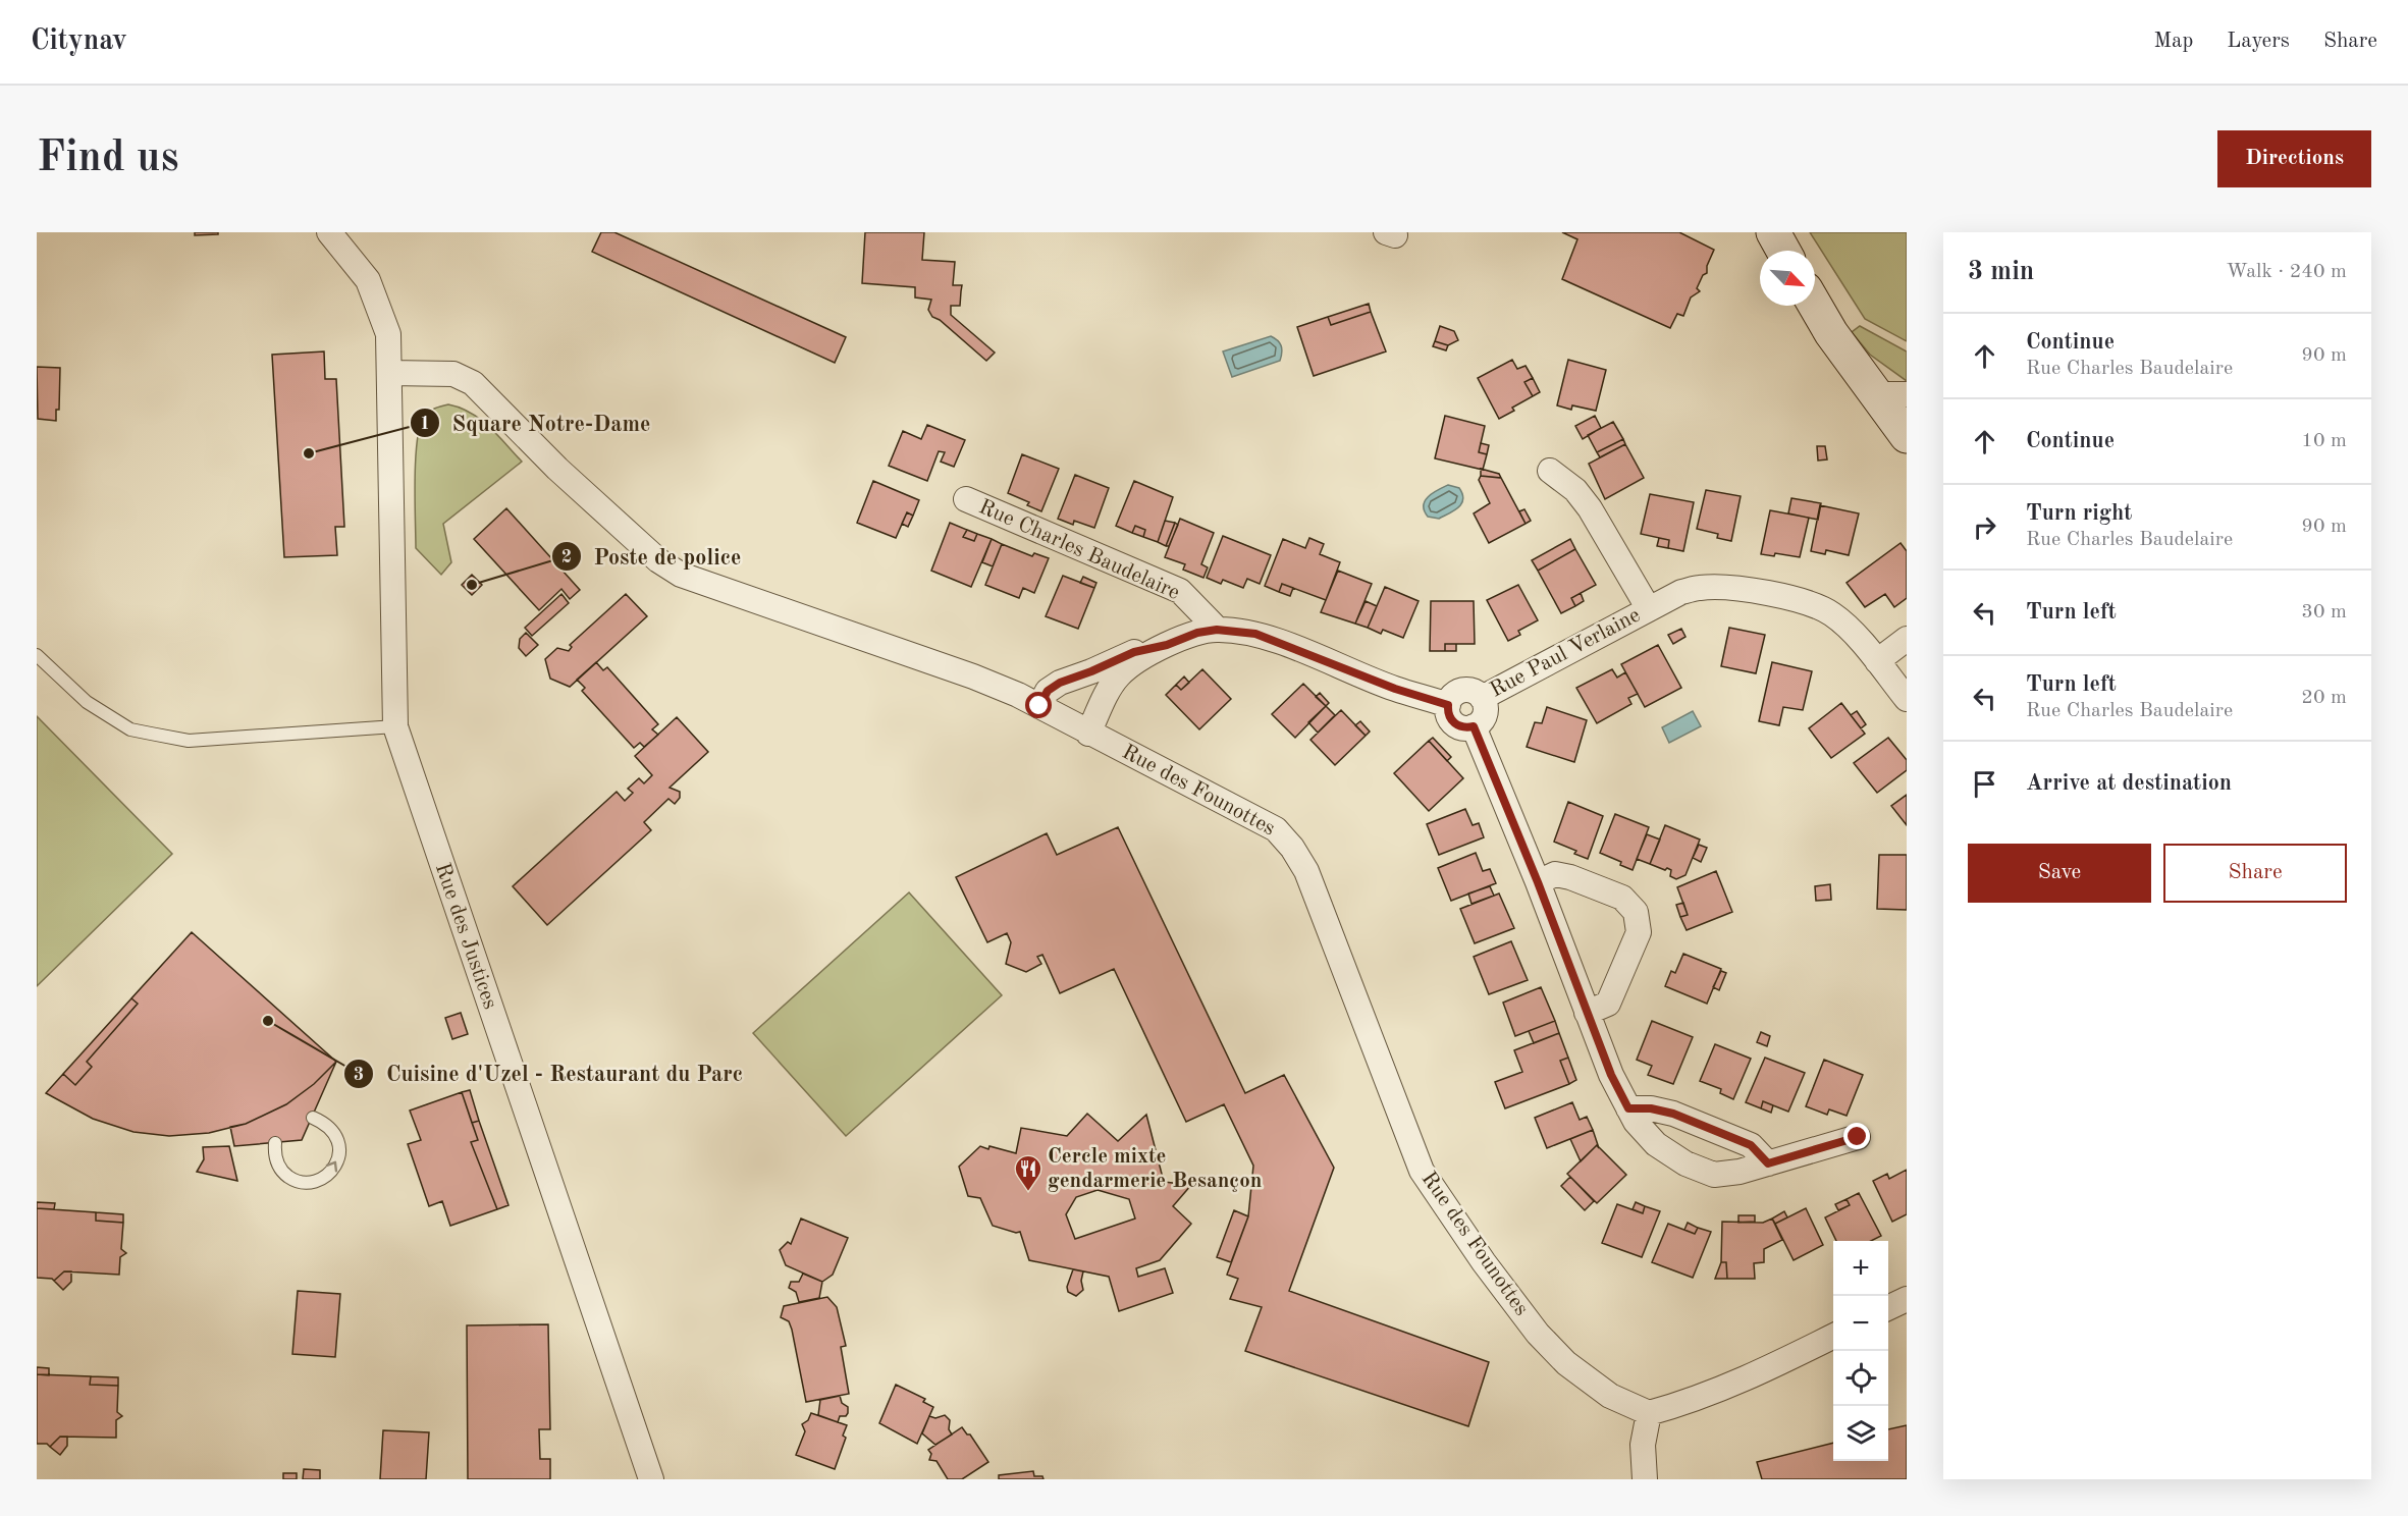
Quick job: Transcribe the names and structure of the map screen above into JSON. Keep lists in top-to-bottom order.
{
  "streets": {
    "street": [
      "Rue Charles Baudelaire",
      "Rue Paul Verlaine",
      "Rue des Founottes",
      "Rue des Justices"
    ]
  },
  "crossings": [
    ["Rue des Founottes", "Rue des Justices"]
  ],
  "places": {
    "other": ["Square Notre-Dame", "Poste de police", "Cuisine d'Uzel - Restaurant du Parc"],
    "restaurant": ["Cercle mixte gendarmerie Besançon"]
  },
  "north": "bottom right",
  "page": {
    "header": "Citynav",
    "nav": ["Map", "Layers", "Share"],
    "buttons": [
      "Directions",
      ["Save", "Share"]
    ],
    "title": "Find us",
    "heading": ["3 min", "Walk · 240 m"],
    "list": [
      ["Continue", "Rue Charles Baudelaire", "90 m"],
      ["Continue", "10 m"],
      ["Turn right", "Rue Charles Baudelaire", "90 m"],
      ["Turn left", "30 m"],
      ["Turn left", "Rue Charles Baudelaire", "20 m"],
      "Arrive at destination"
    ],
    "map_buttons": ["+", "−"]
  }
}
